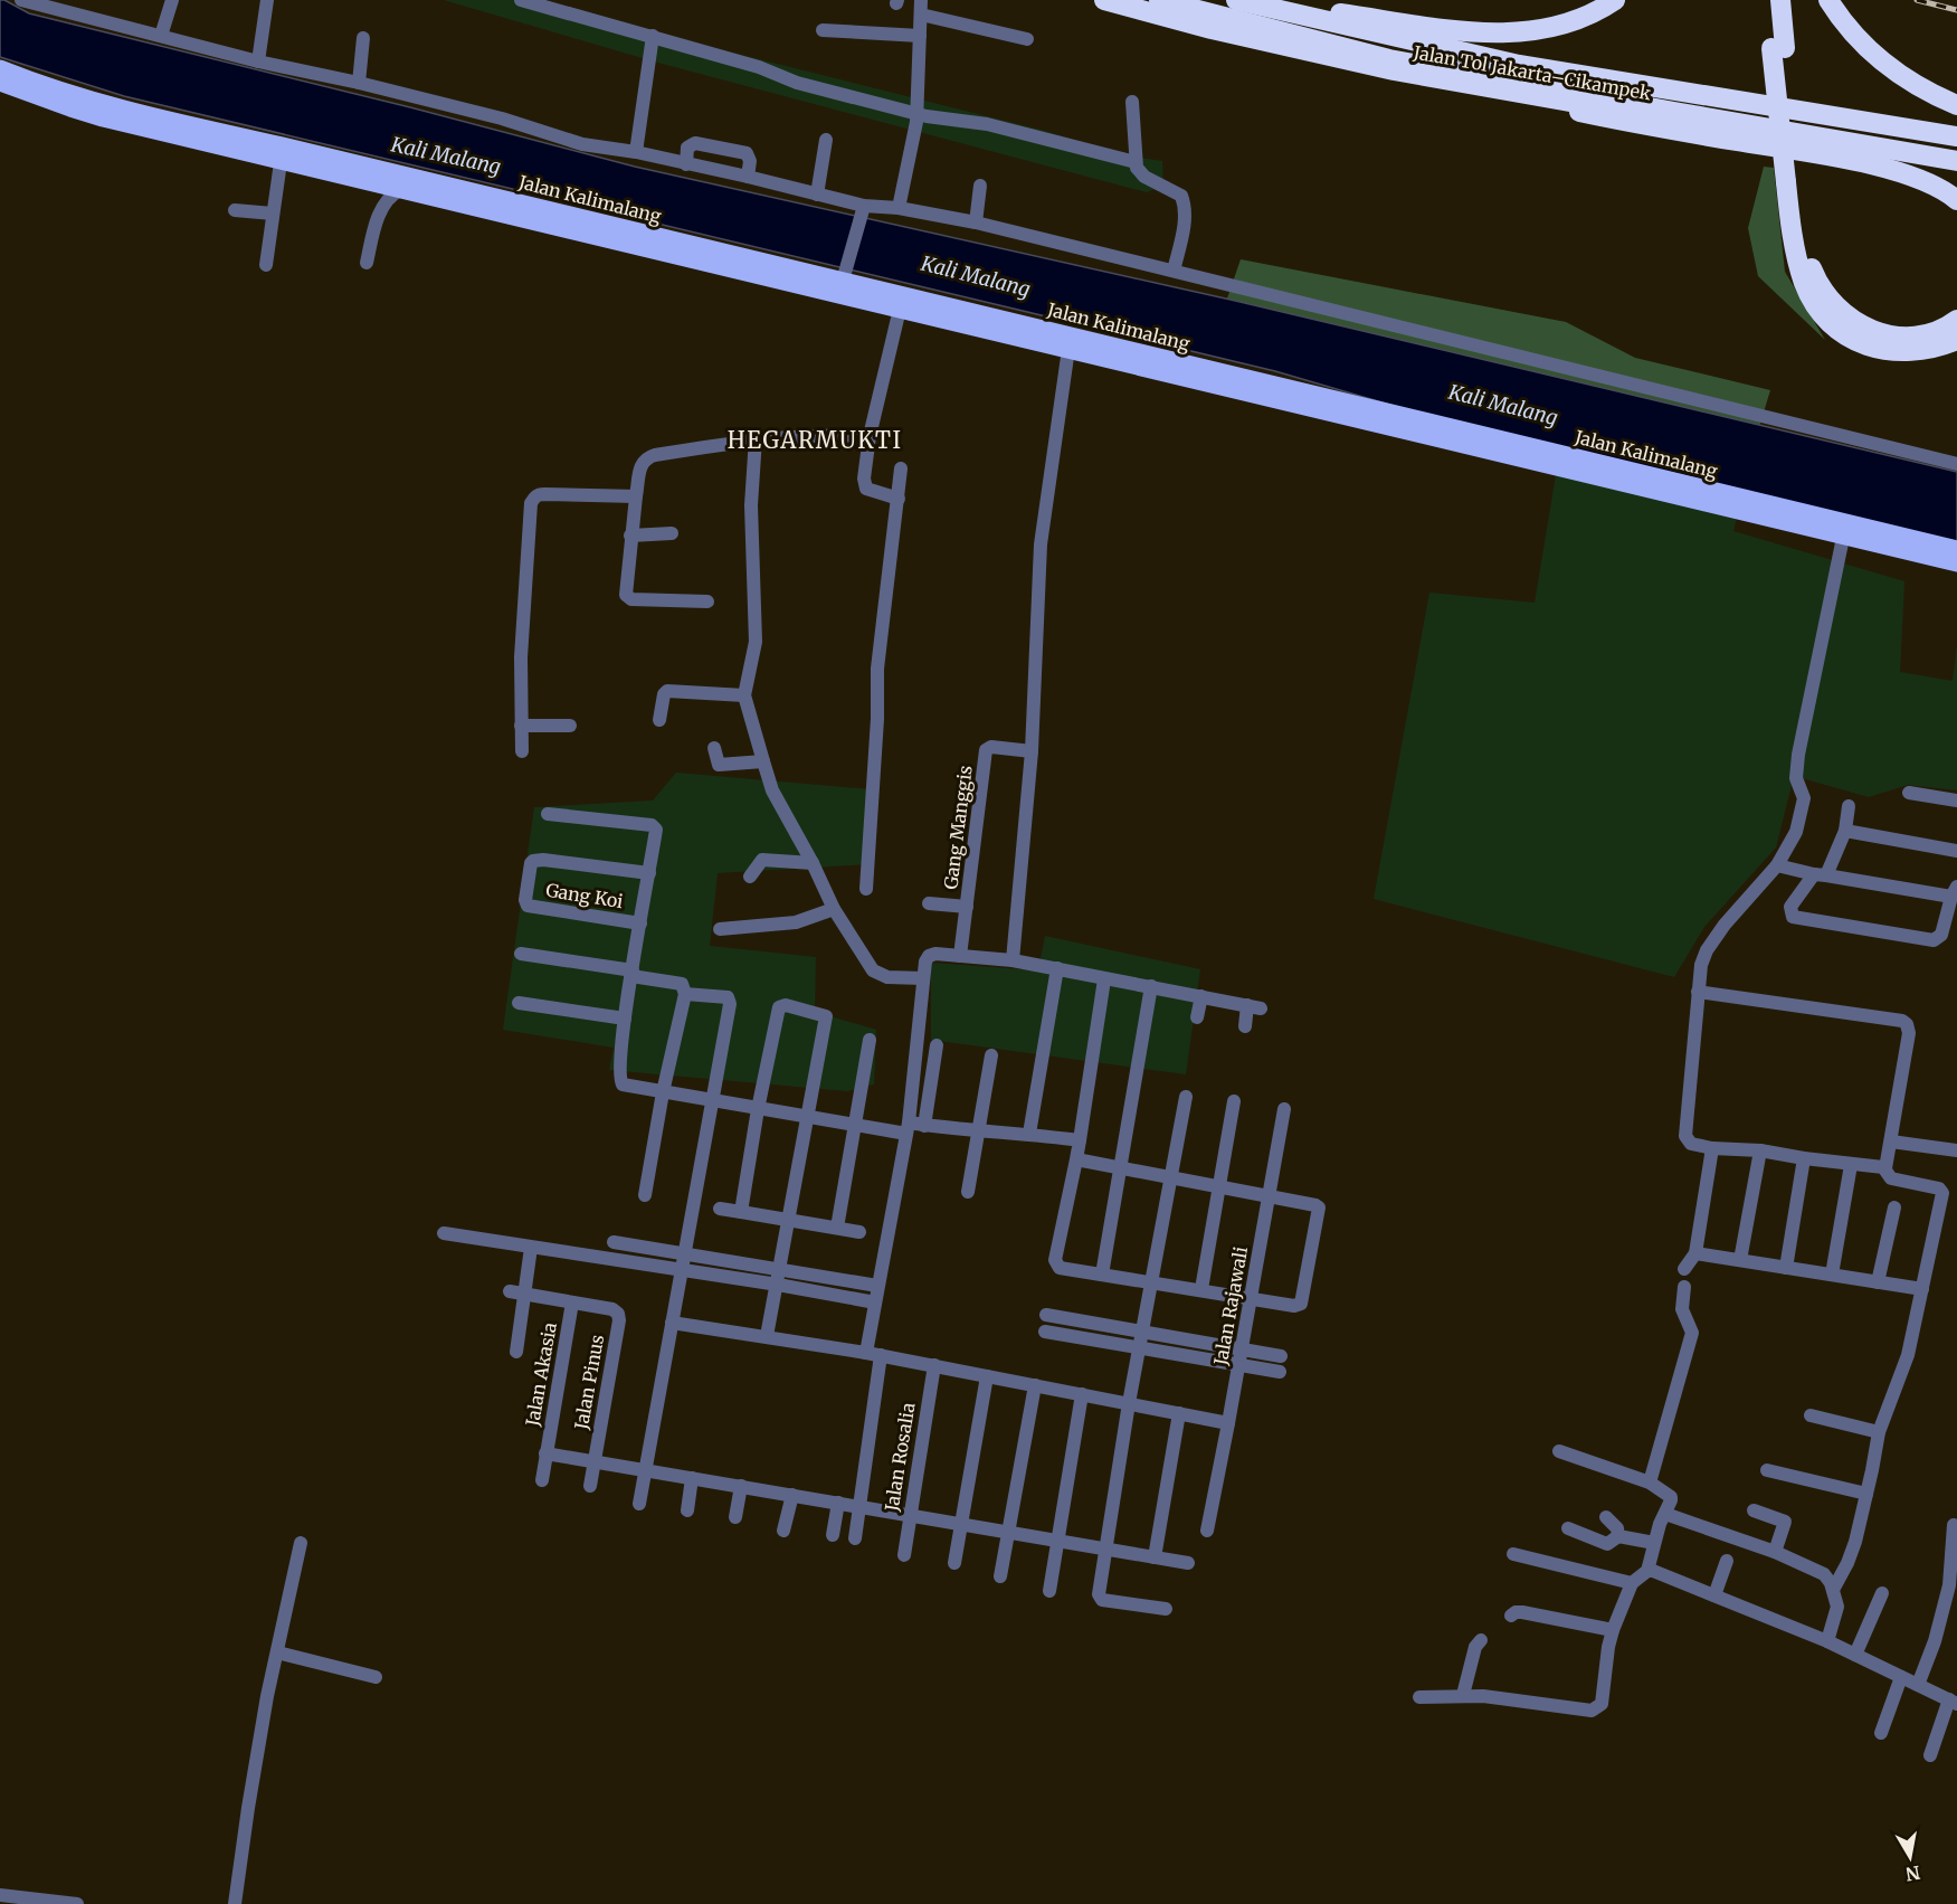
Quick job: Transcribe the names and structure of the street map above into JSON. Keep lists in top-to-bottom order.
{
  "streets": {
    "highway": ["Jalan Tol Jakarta–Cikampek"],
    "main road": ["Jalan Kalimalang"],
    "street": [
      "Gang Manggis",
      "Gang Koi",
      "Jalan Rajawali",
      "Jalan Akasia",
      "Jalan Pinus",
      "Jalan Rosalia"
    ]
  },
  "crossings": [
    ["Jalan Akasia", "Jalan Pinus"]
  ],
  "districts": ["HEGARMUKTI"],
  "water": ["Kali Malang"],
  "north": "bottom"
}
